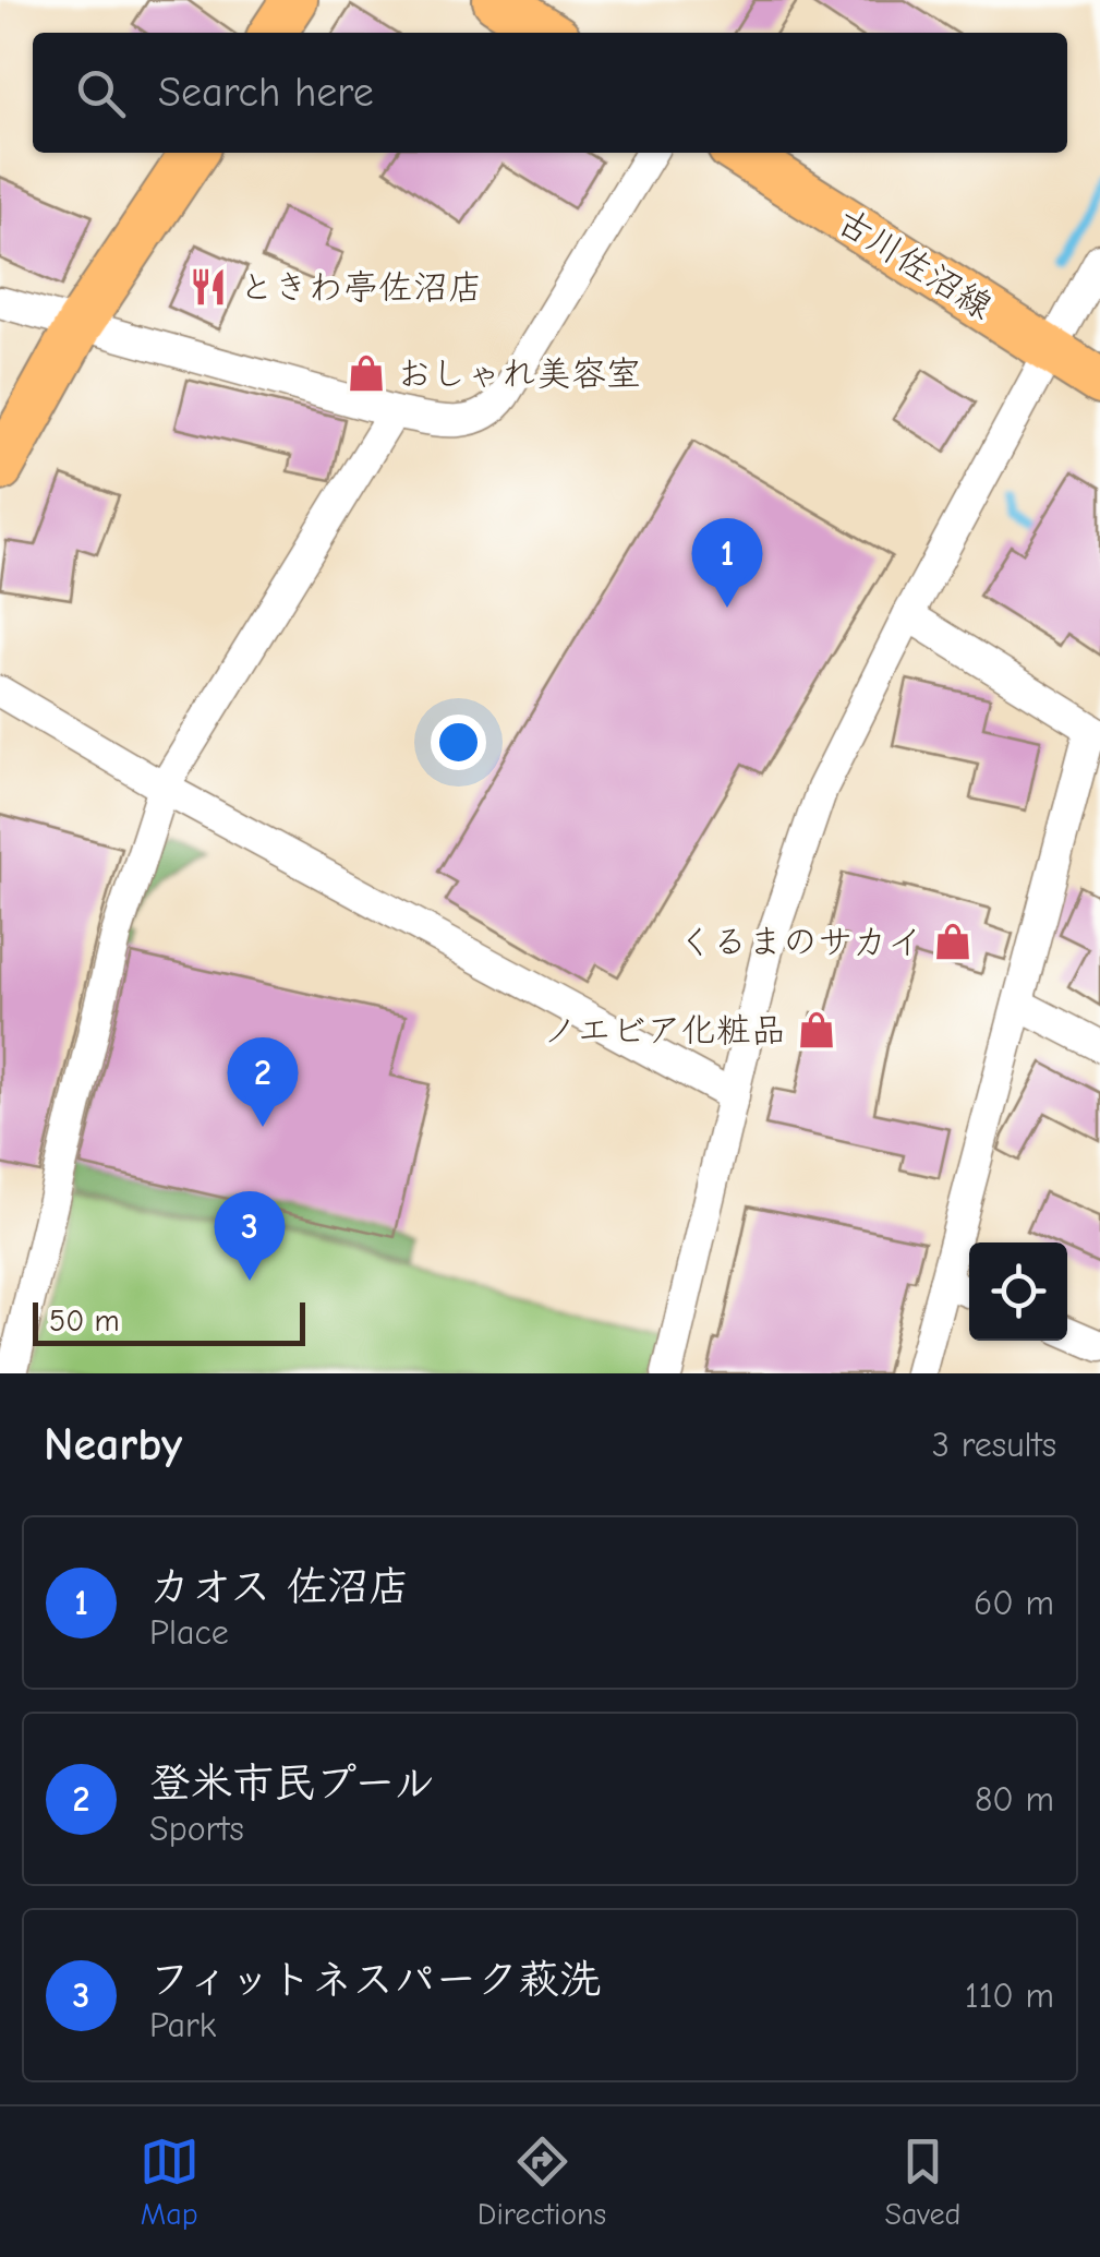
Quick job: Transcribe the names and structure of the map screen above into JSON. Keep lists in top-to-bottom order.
{
  "streets": {
    "main road": ["古川佐沼線"]
  },
  "places": {
    "restaurant": ["ときわ亭佐沼店"],
    "shop": ["おしゃれ美容室", "くるまのサカイ", "ノエビア化粧品"]
  },
  "scale_bar": "50 m",
  "page": {
    "search": "Search here",
    "pins": ["1", "2", "3"],
    "scale": "50 m",
    "heading": ["Nearby", "3 results"],
    "list": [
      {
        "mark": "1",
        "name": "カオス 佐沼店",
        "note": "Place",
        "value": "60 m"
      },
      {
        "mark": "2",
        "name": "登米市民プール",
        "note": "Sports",
        "value": "80 m"
      },
      {
        "mark": "3",
        "name": "フィットネスパーク萩洗",
        "note": "Park",
        "value": "110 m"
      }
    ],
    "nav": ["Map", "Directions", "Saved"]
  }
}
